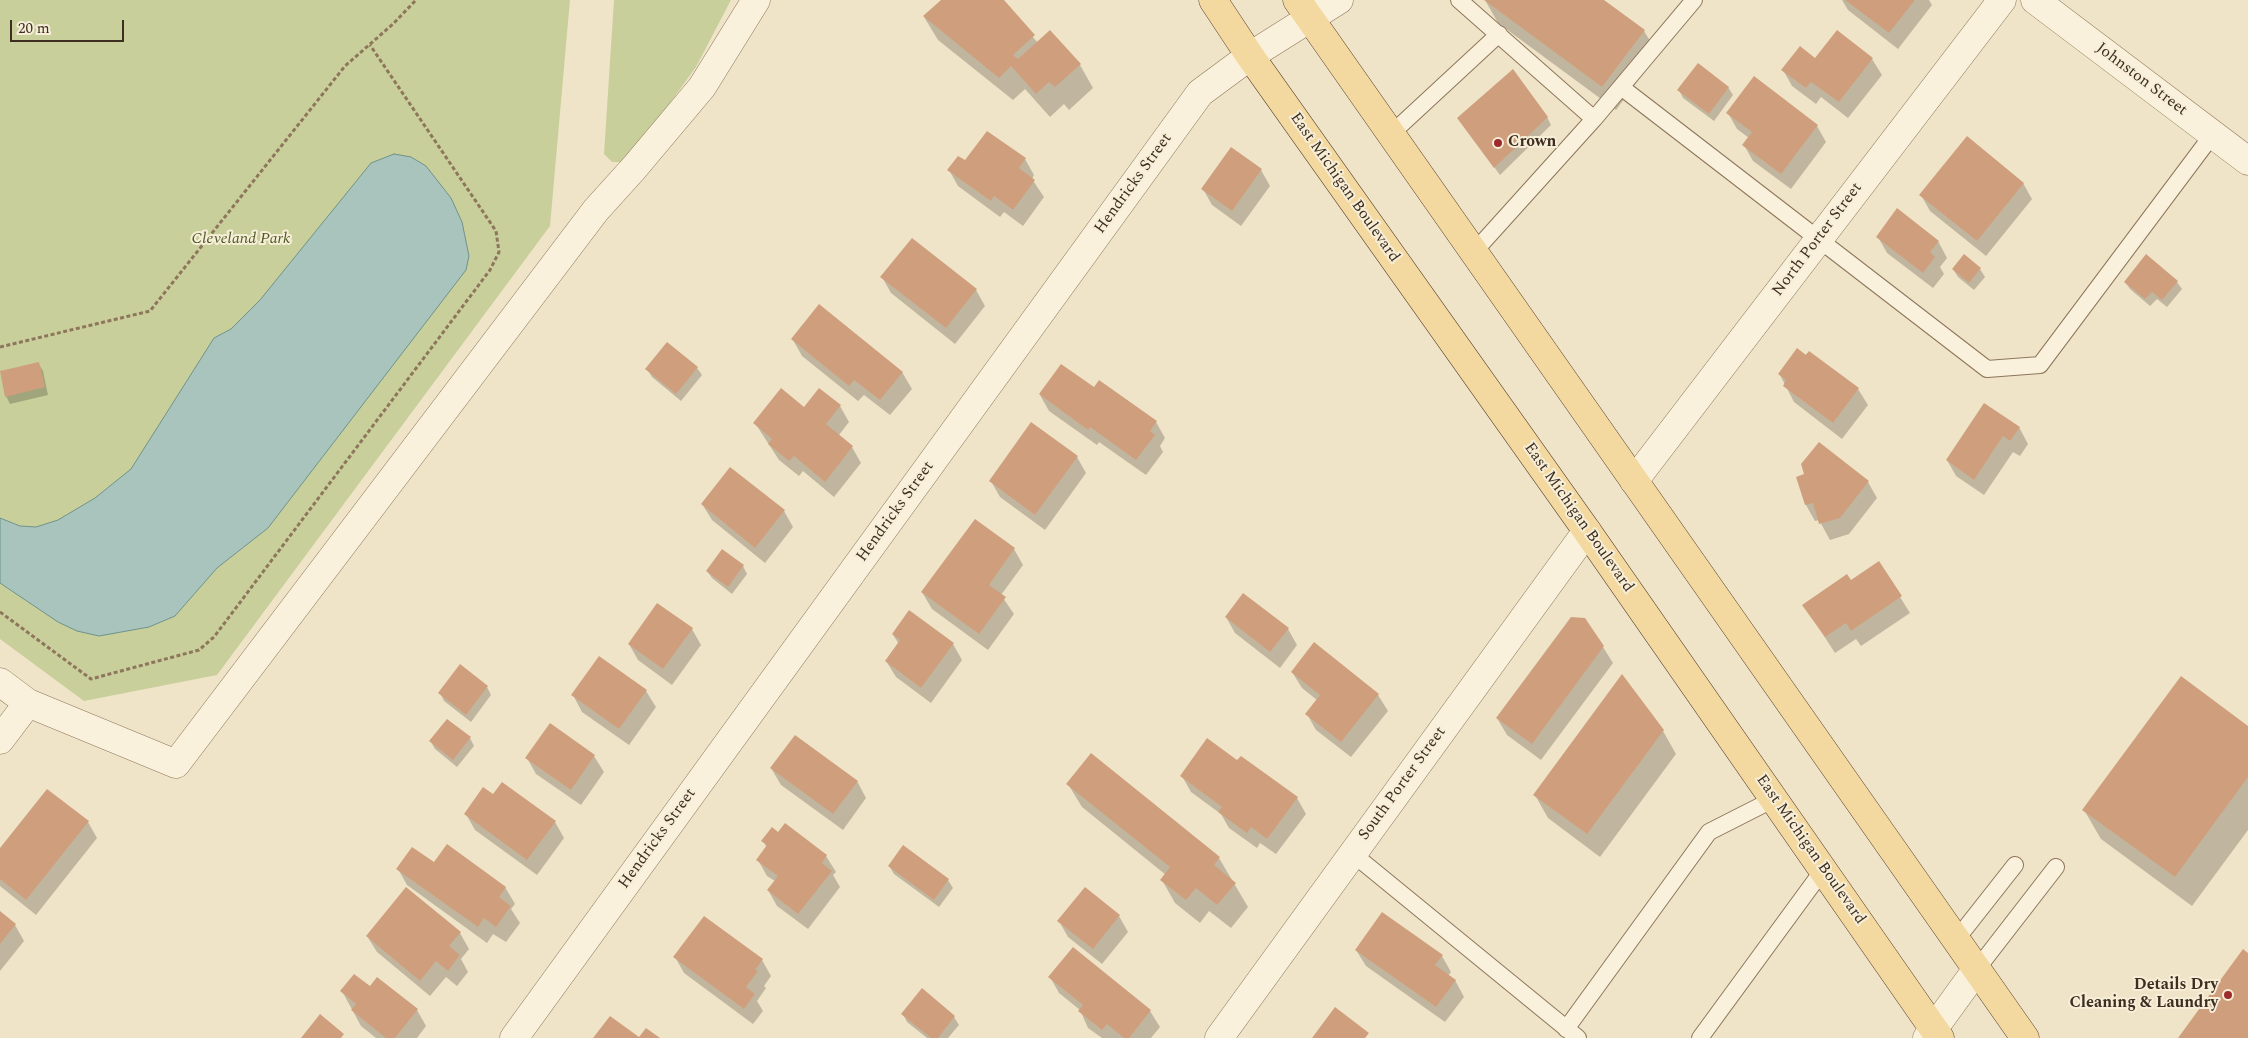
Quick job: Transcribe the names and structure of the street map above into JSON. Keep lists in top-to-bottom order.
{
  "streets": {
    "main road": ["East Michigan Boulevard"],
    "street": [
      "Johnston Street",
      "Hendricks Street",
      "North Porter Street",
      "South Porter Street"
    ]
  },
  "crossings": [
    ["Hendricks Street", "East Michigan Boulevard"],
    ["East Michigan Boulevard", "South Porter Street"]
  ],
  "parks": ["Cleveland Park"],
  "places": ["Crown", "Details Dry Cleaning & Laundry"],
  "scale_bar": "20 m"
}
